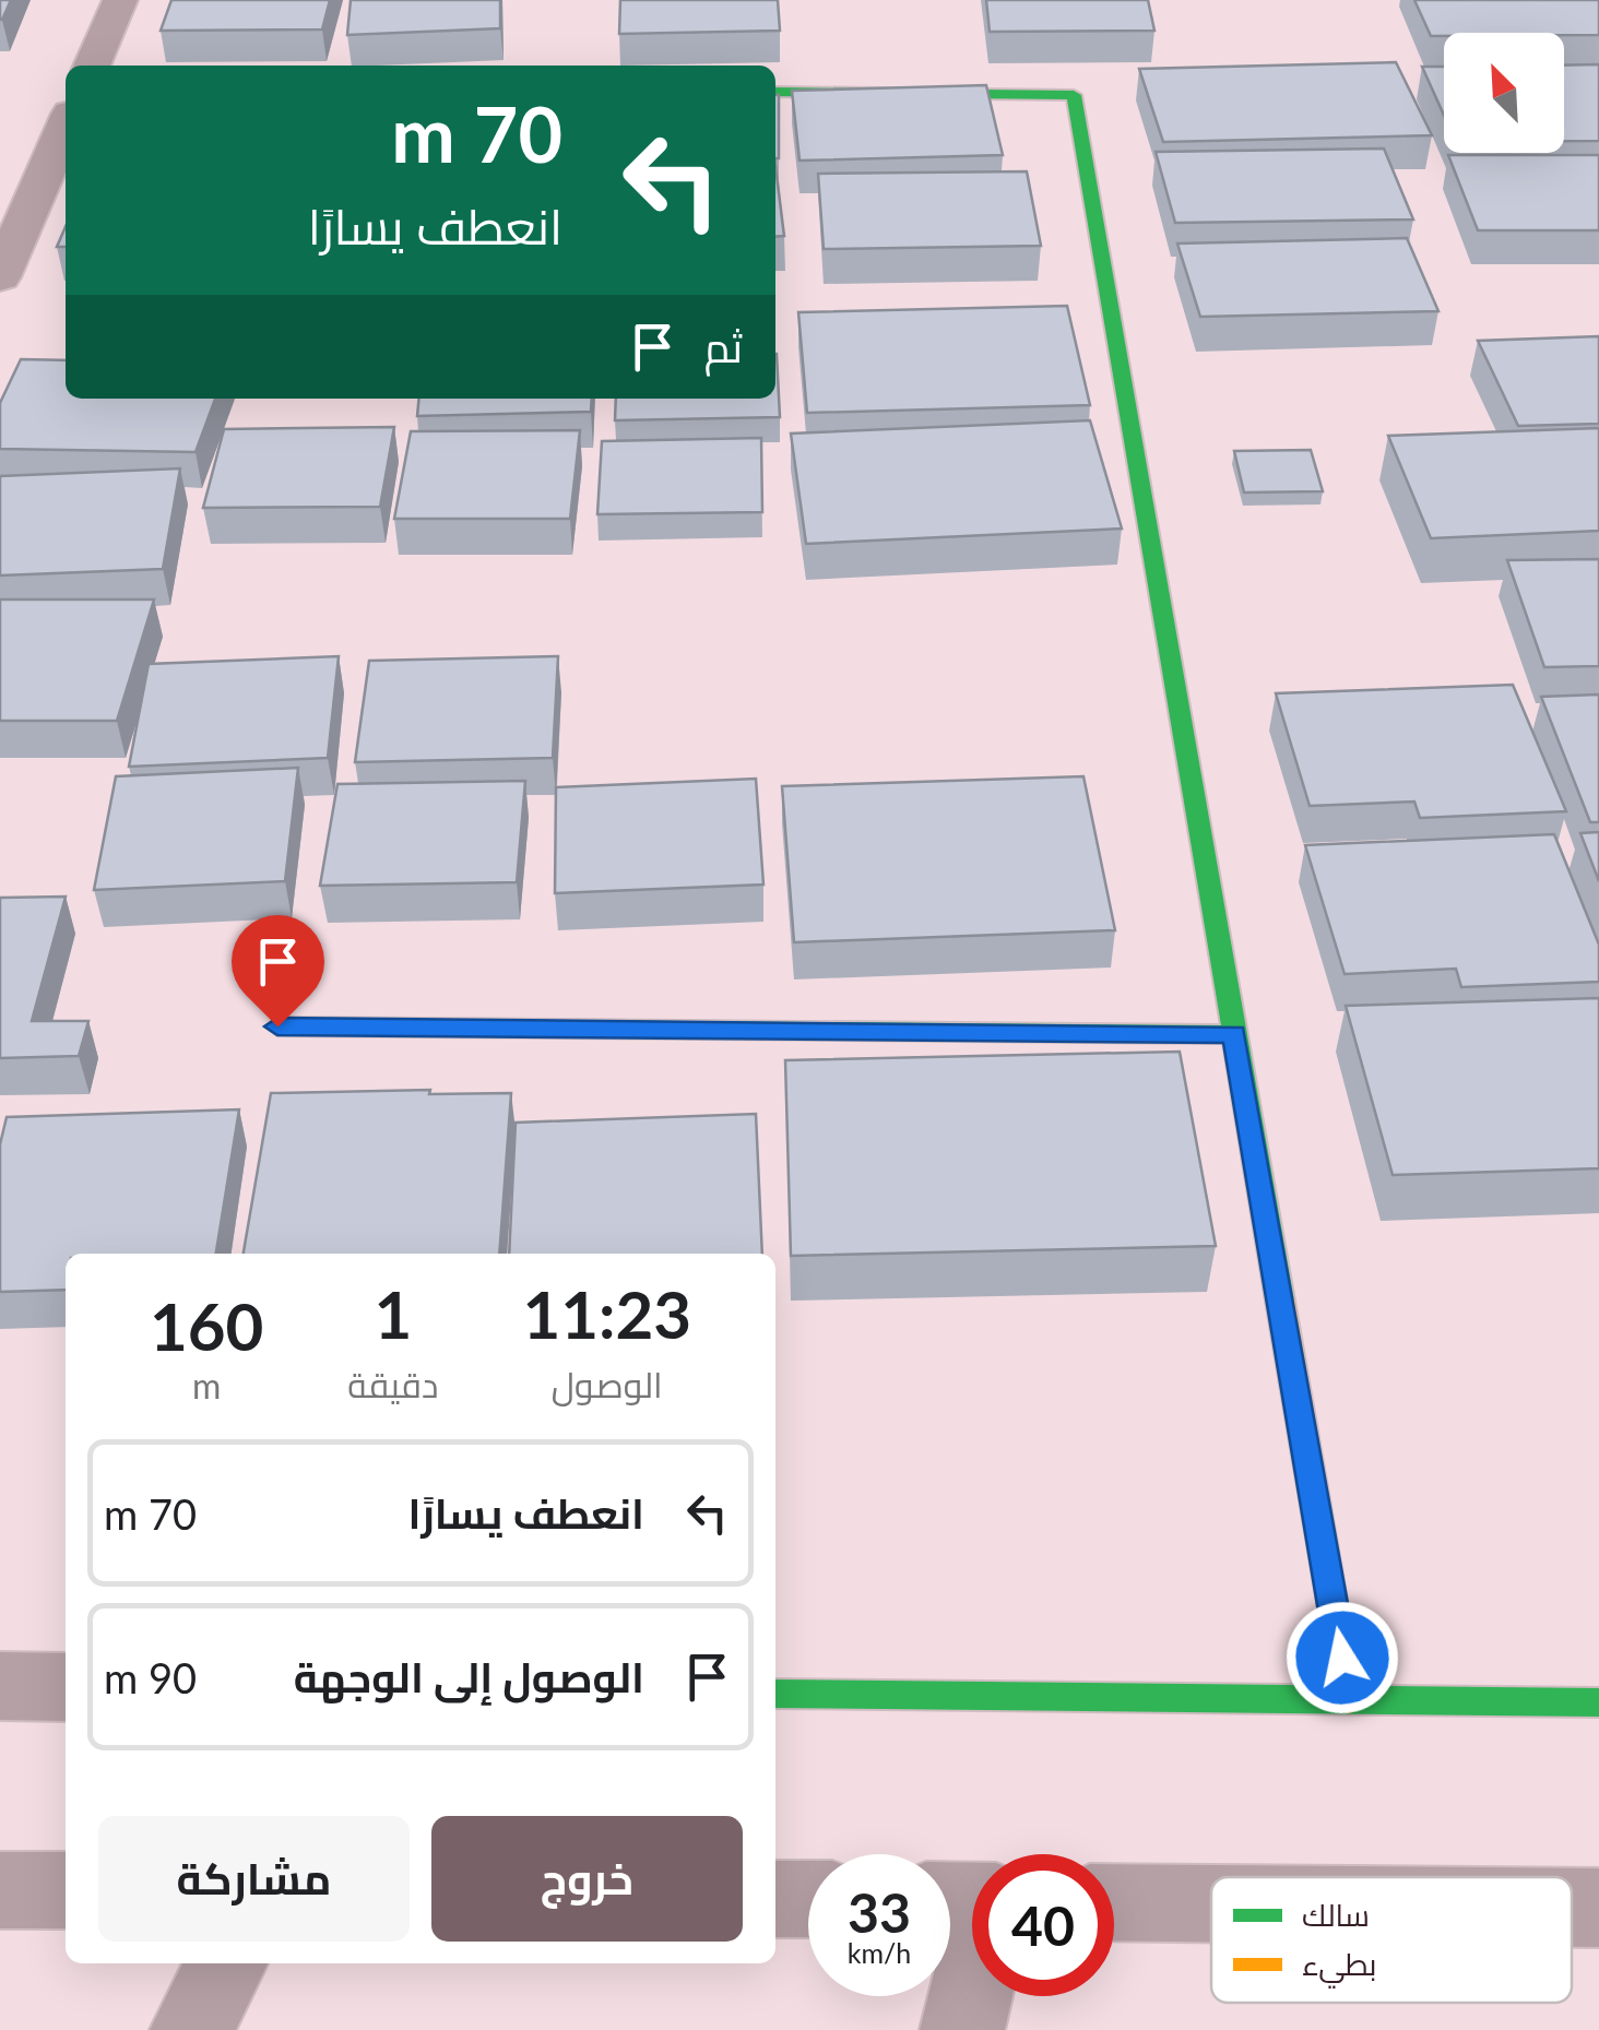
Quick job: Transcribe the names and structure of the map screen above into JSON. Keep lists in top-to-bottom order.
{
  "legend": ["سالك", "بطيء"],
  "north": "top left",
  "page": {
    "turn": ["70 m", "انعطف يسارًا"],
    "then": "ثم",
    "eta": [
      "11:23",
      "الوصول",
      "1",
      "دقيقة",
      "160",
      "m"
    ],
    "list": [
      {
        "name": "انعطف يسارًا",
        "value": "70 m"
      },
      {
        "name": "الوصول إلى الوجهة",
        "value": "90 m"
      }
    ],
    "buttons": ["خروج", "مشاركة"],
    "speed": "33 km/h",
    "limit": "40"
  }
}
